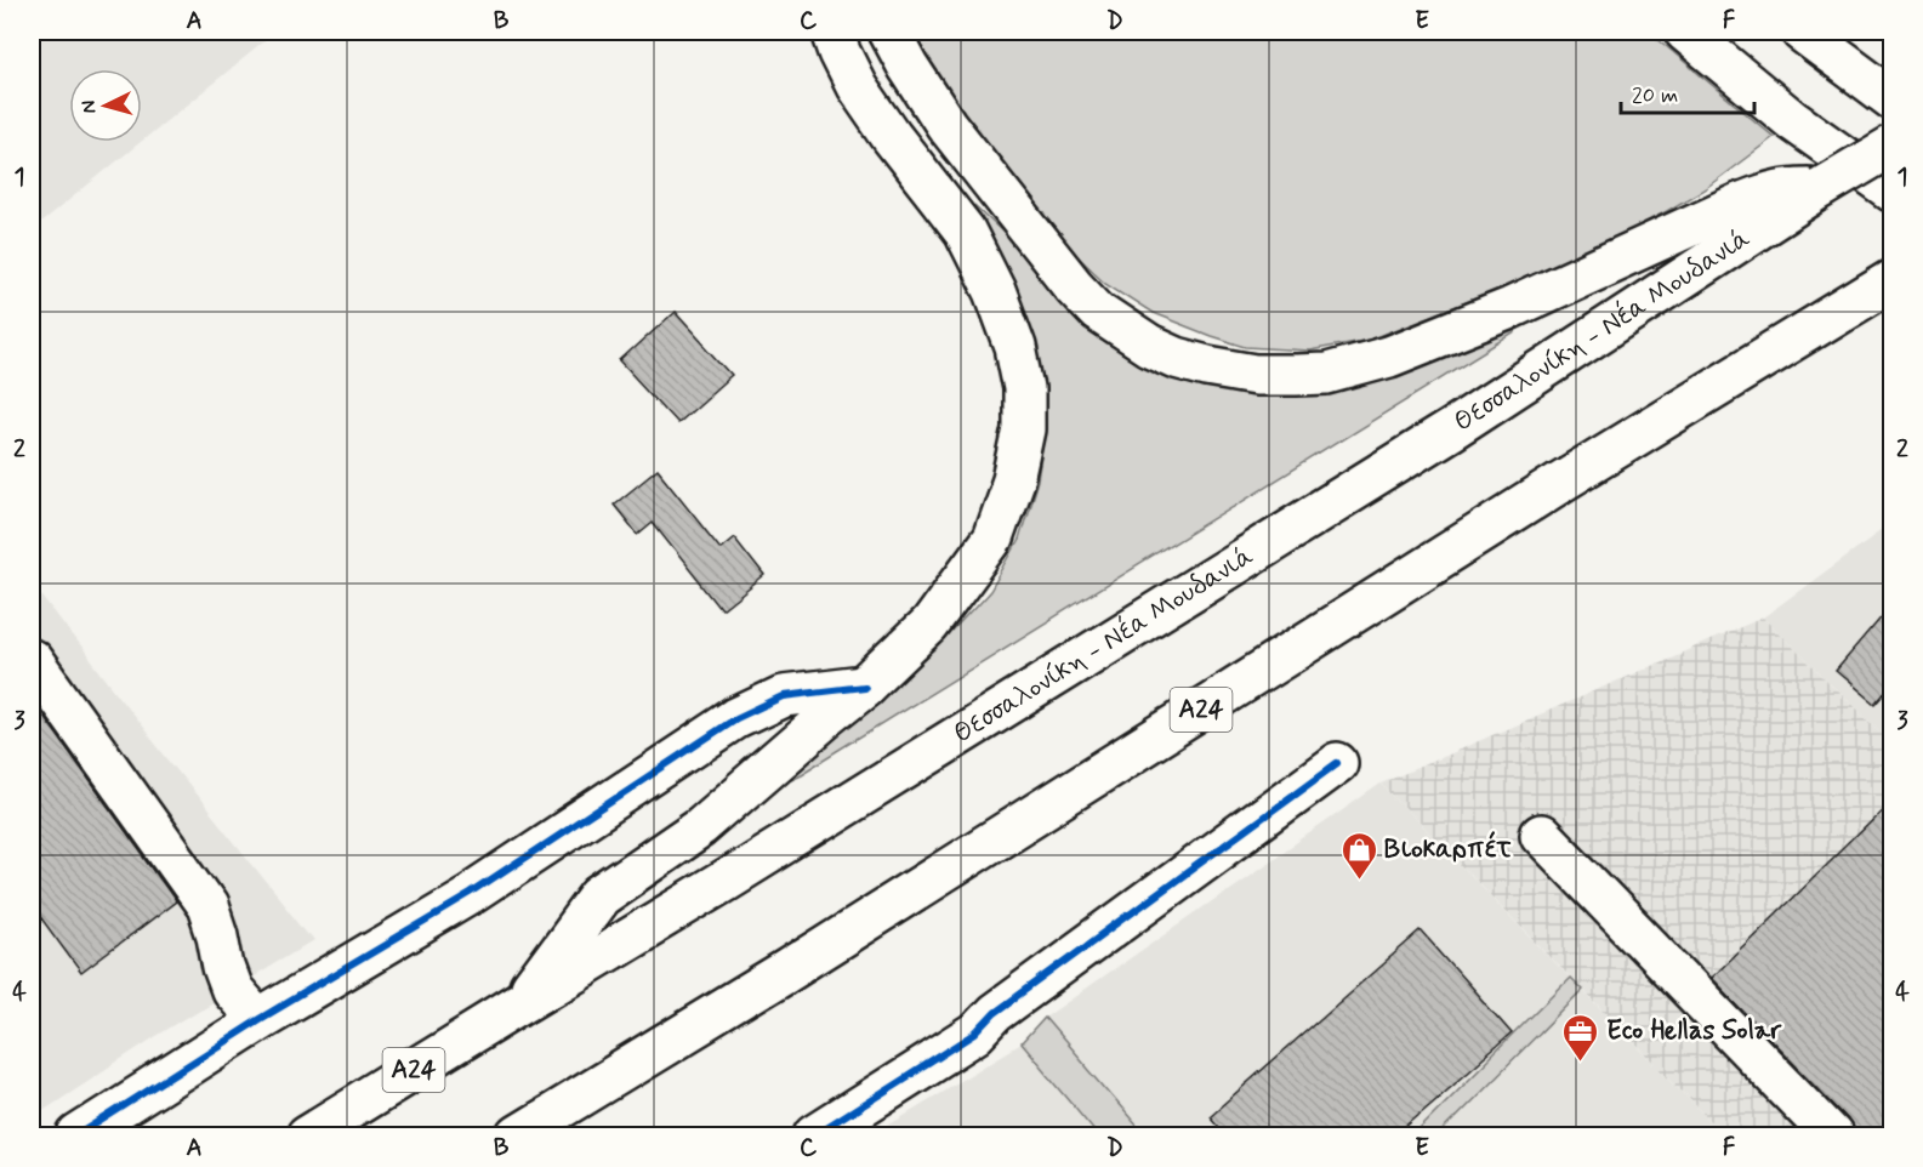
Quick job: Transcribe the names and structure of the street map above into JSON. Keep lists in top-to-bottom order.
{
  "streets": {
    "main road": ["Θεσσαλονίκη - Νέα Μουδανιά", "Α24"]
  },
  "places": {
    "shop": ["Βιοκαρπέτ"],
    "office": ["Eco Hellas Solar"]
  },
  "scale_bar": "20 m",
  "north": "left",
  "grid": {
    "columns": [
      "A",
      "B",
      "C",
      "D",
      "E",
      "F"
    ],
    "rows": [
      "1",
      "2",
      "3",
      "4"
    ]
  }
}
